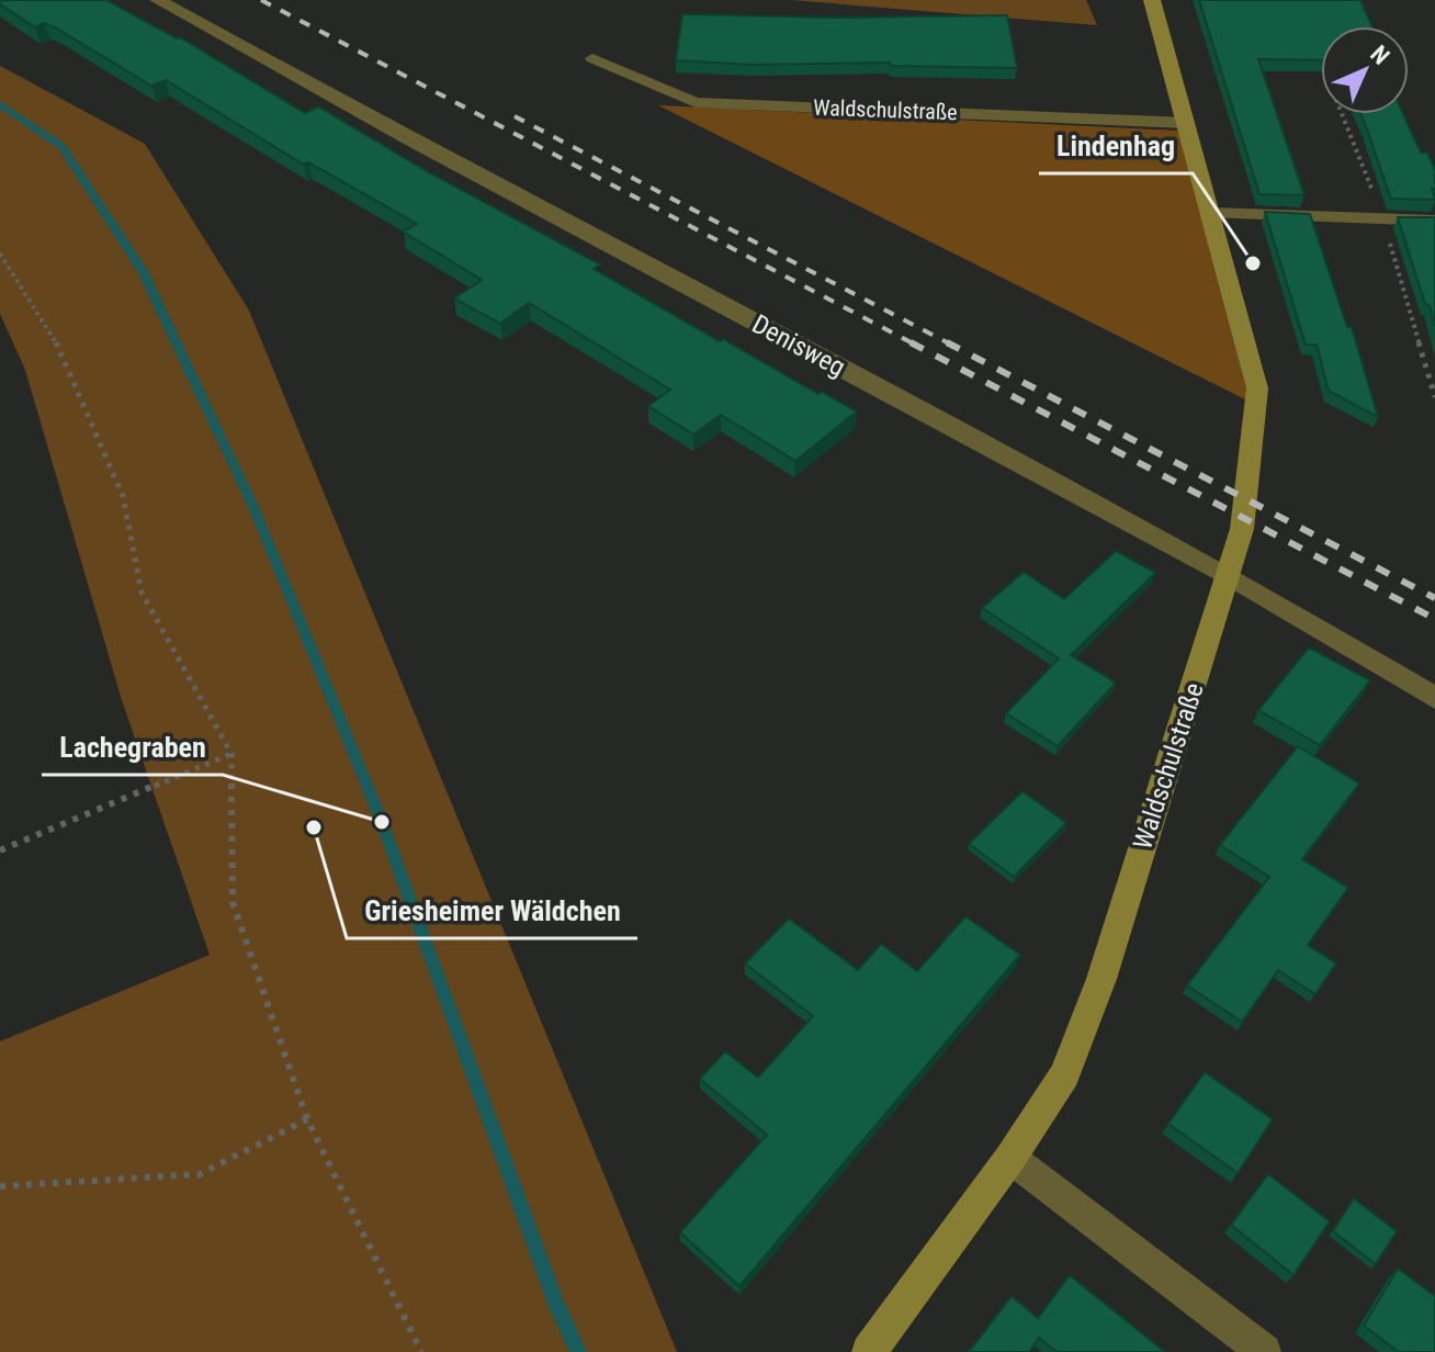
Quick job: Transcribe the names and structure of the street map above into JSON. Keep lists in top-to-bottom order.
{
  "streets": {
    "street": ["Waldschulstraße", "Denisweg"]
  },
  "crossings": [
    ["Waldschulstraße", "Denisweg"]
  ],
  "places": ["Lindenhag", "Lachegraben", "Griesheimer Wäldchen"],
  "north": "top right"
}
